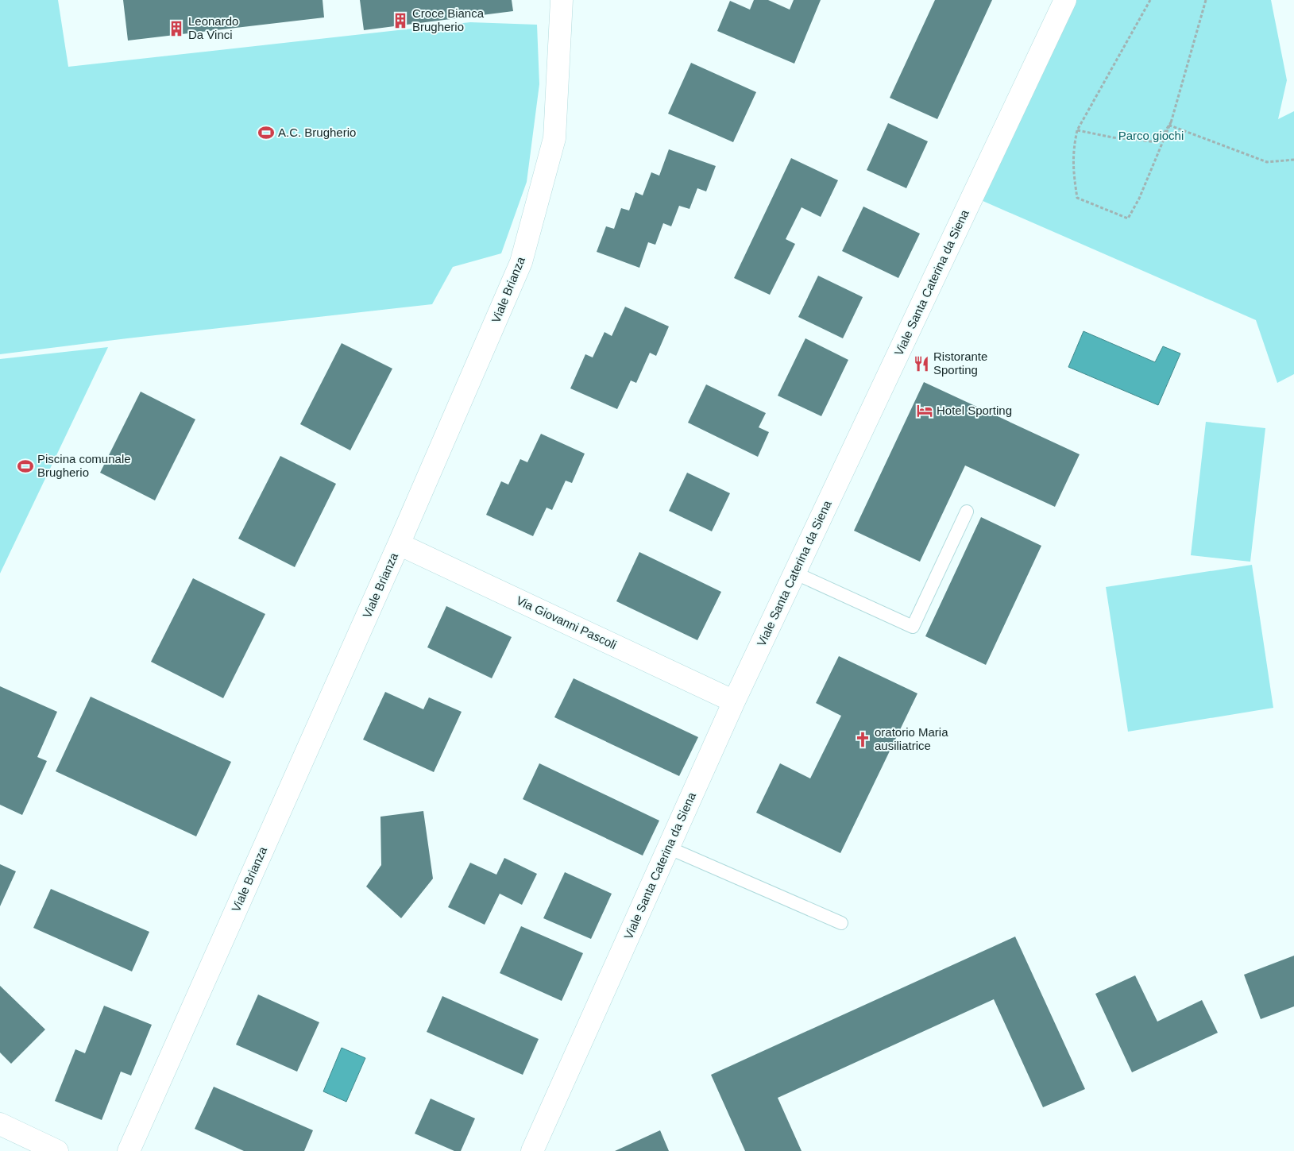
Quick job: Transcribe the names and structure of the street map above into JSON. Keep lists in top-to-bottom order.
{
  "streets": {
    "street": ["Viale Santa Caterina da Siena", "Viale Brianza", "Via Giovanni Pascoli"]
  },
  "crossings": [
    ["Viale Santa Caterina da Siena", "Via Giovanni Pascoli"],
    ["Viale Brianza", "Via Giovanni Pascoli"]
  ],
  "parks": ["Parco giochi"],
  "places": {
    "building": ["Croce Bianca Brugherio", "Leonardo Da Vinci"],
    "sports": ["A.C. Brugherio", "Piscina comunale Brugherio"],
    "restaurant": ["Ristorante Sporting"],
    "hotel": ["Hotel Sporting"],
    "church": ["oratorio Maria ausiliatrice"]
  }
}
